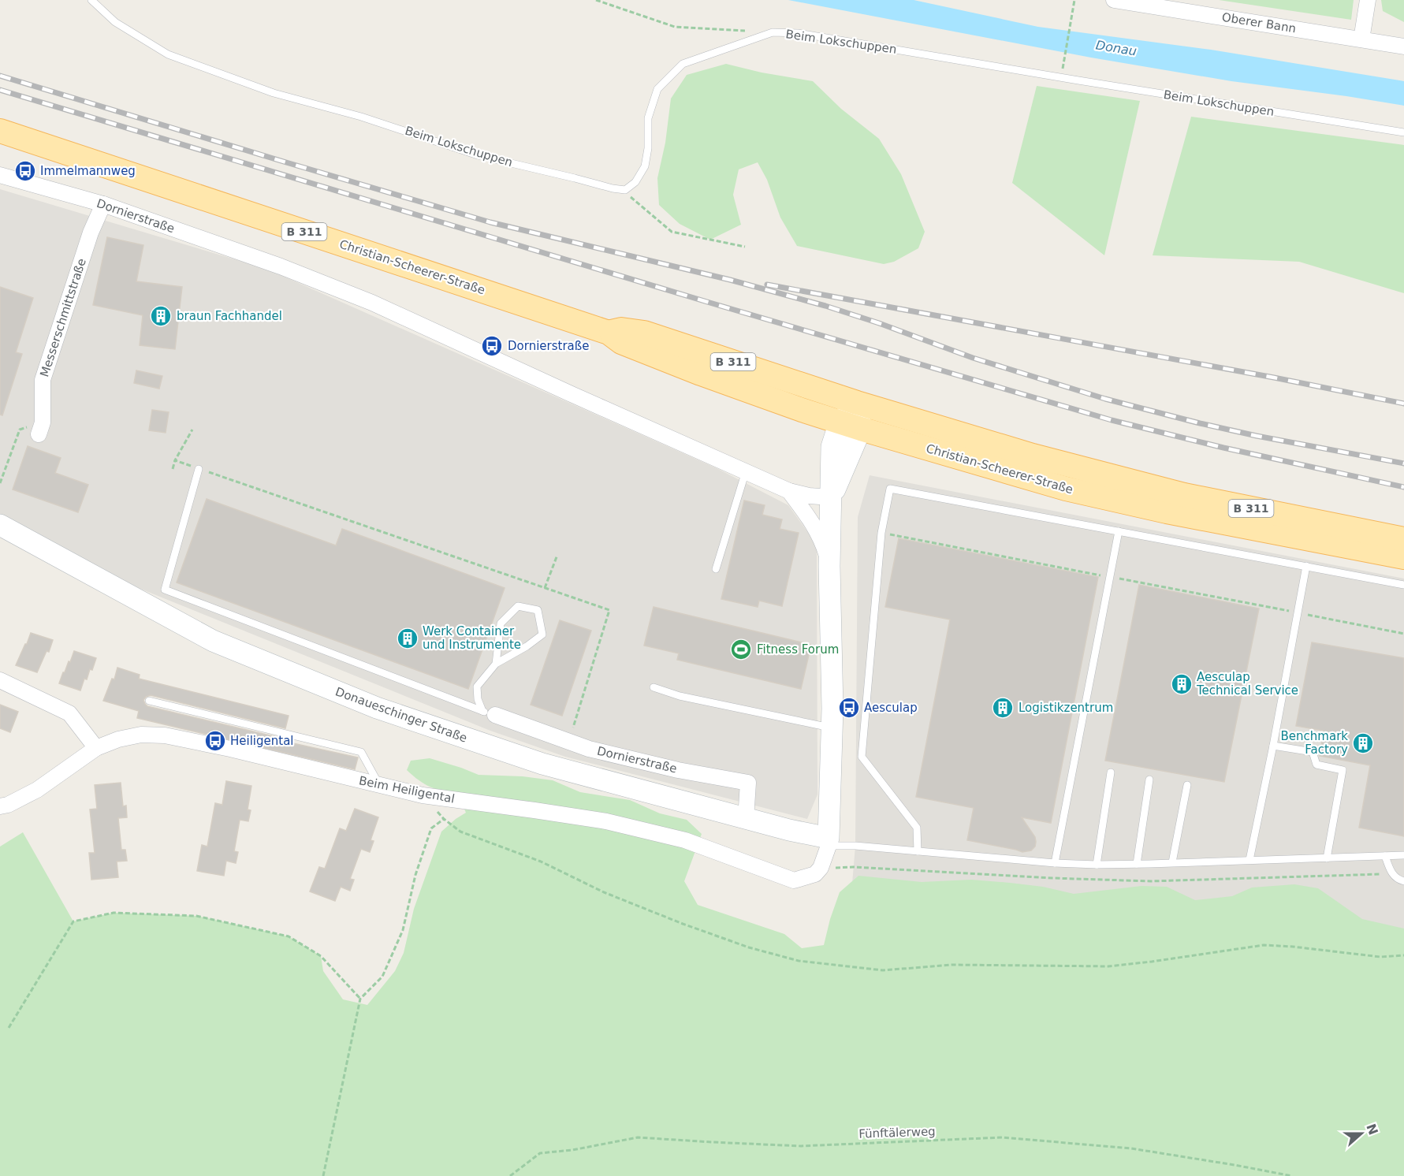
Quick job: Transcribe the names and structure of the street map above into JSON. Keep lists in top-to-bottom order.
{
  "streets": {
    "main road": ["B 311", "Christian-Scheerer-Straße"],
    "street": [
      "Oberer Bann",
      "Dornierstraße",
      "Messerschmittstraße",
      "Donaueschinger Straße",
      "Beim Heiligental"
    ],
    "lane": ["Beim Lokschuppen"],
    "path": ["Fünftälerweg"]
  },
  "crossings": [
    ["Dornierstraße", "Christian-Scheerer-Straße"],
    ["Dornierstraße", "Messerschmittstraße"],
    ["Dornierstraße", "Donaueschinger Straße"],
    ["Dornierstraße", "Beim Heiligental"],
    ["Donaueschinger Straße", "Beim Heiligental"]
  ],
  "water": ["Donau"],
  "places": {
    "bus stop": [
      "Immelmannweg",
      "Dornierstraße",
      "Aesculap",
      "Heiligental"
    ],
    "building": [
      "braun Fachhandel",
      "Werk Container und Instrumente",
      "Aesculap Technical Service",
      "Logistikzentrum",
      "Benchmark Factory"
    ],
    "sports": ["Fitness Forum"]
  },
  "north": "right"
}
